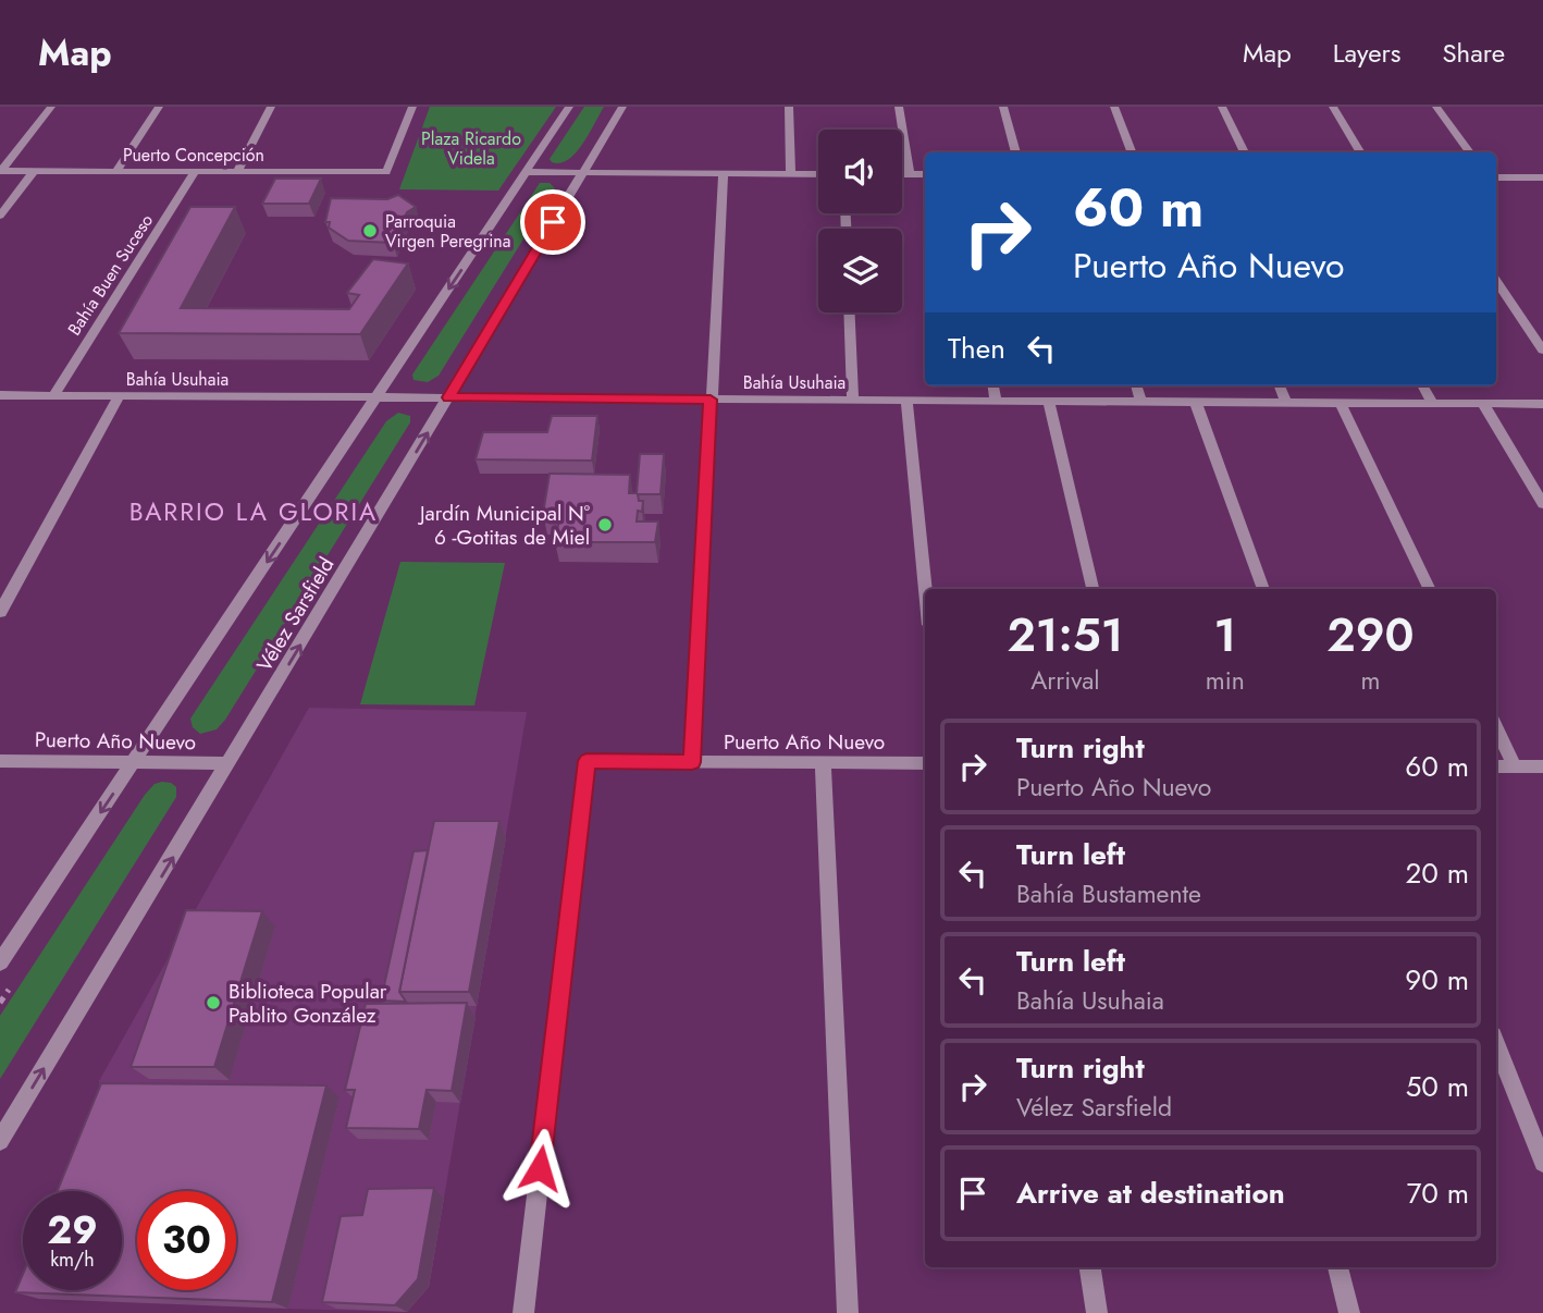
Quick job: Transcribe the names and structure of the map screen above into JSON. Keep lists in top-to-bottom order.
{
  "streets": {
    "street": [
      "Puerto Concepción",
      "Bahía Buen Suceso",
      "Bahía Usuhaia",
      "Vélez Sarsfield",
      "Puerto Año Nuevo"
    ]
  },
  "crossings": [
    ["Puerto Concepción", "Bahía Buen Suceso"],
    ["Bahía Buen Suceso", "Bahía Usuhaia"],
    ["Bahía Usuhaia", "Vélez Sarsfield"],
    ["Vélez Sarsfield", "Puerto Año Nuevo"]
  ],
  "districts": ["BARRIO LA GLORIA"],
  "parks": ["Plaza Ricardo Videla"],
  "places": ["Parroquia Virgen Peregrina", "Jardín Municipal N° 6 -Gotitas de Miel", "Biblioteca Popular Pablito González"],
  "page": {
    "header": "Map",
    "nav": ["Map", "Layers", "Share"],
    "turn": ["60 m", "Puerto Año Nuevo"],
    "then": "Then",
    "eta": [
      "21:51",
      "Arrival",
      "1",
      "min",
      "290",
      "m"
    ],
    "list": [
      {
        "name": "Turn right",
        "note": "Puerto Año Nuevo",
        "value": "60 m"
      },
      {
        "name": "Turn left",
        "note": "Bahía Bustamente",
        "value": "20 m"
      },
      {
        "name": "Turn left",
        "note": "Bahía Usuhaia",
        "value": "90 m"
      },
      {
        "name": "Turn right",
        "note": "Vélez Sarsfield",
        "value": "50 m"
      },
      {
        "name": "Arrive at destination",
        "value": "70 m"
      }
    ],
    "speed": "29 km/h",
    "limit": "30"
  }
}
